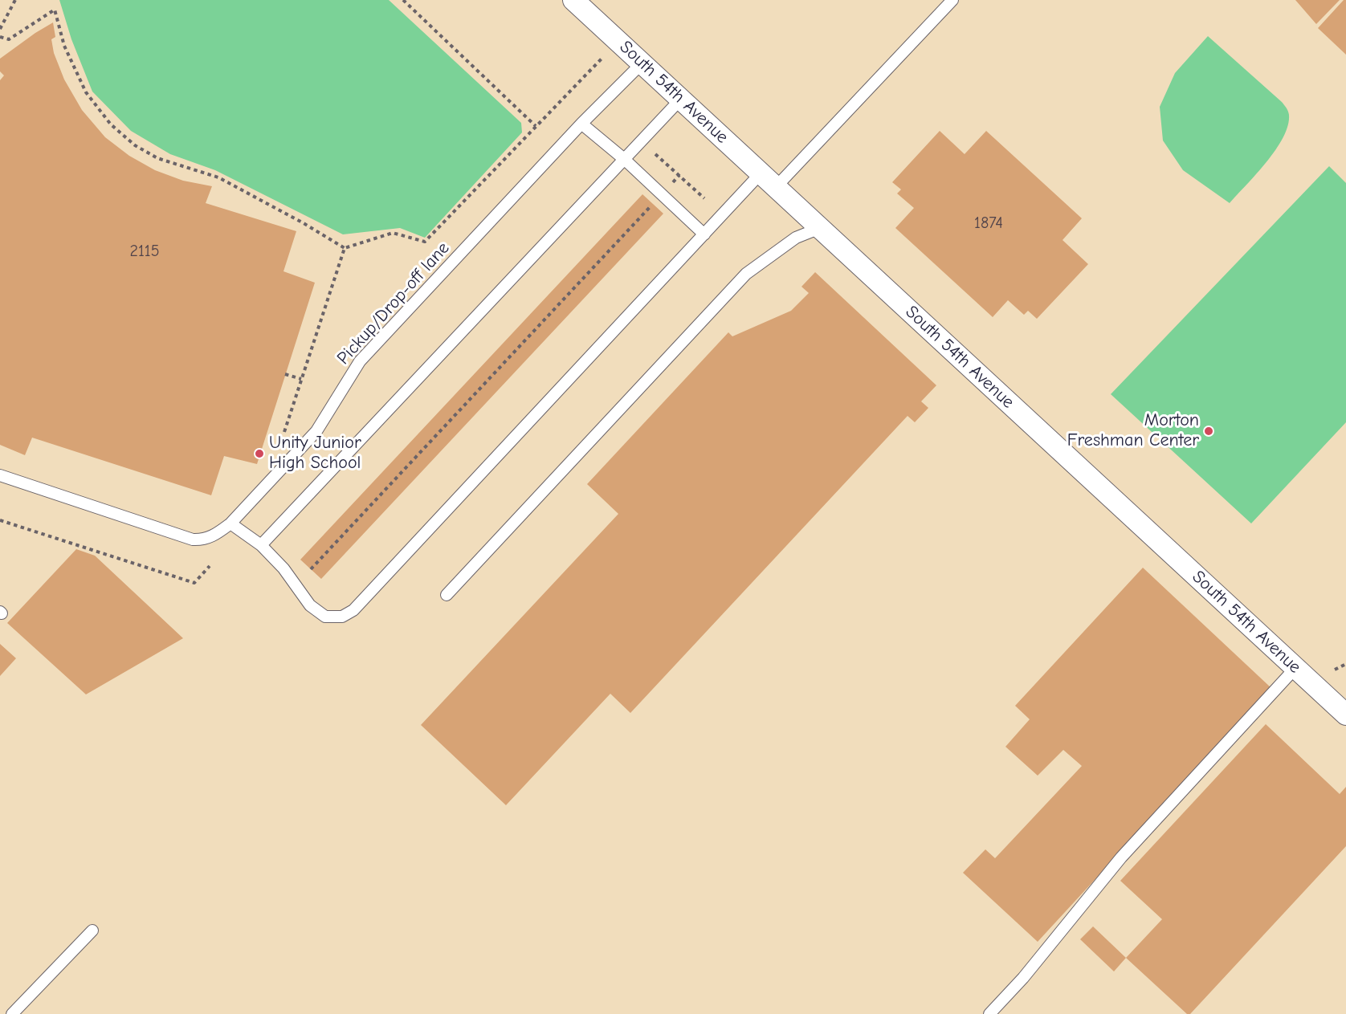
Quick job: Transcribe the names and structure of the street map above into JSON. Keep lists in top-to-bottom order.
{
  "streets": {
    "street": ["South 54th Avenue"],
    "lane": ["Pickup/Drop-off lane"]
  },
  "crossings": [
    ["South 54th Avenue", "Pickup/Drop-off lane"]
  ],
  "places": ["Morton Freshman Center", "Unity Junior High School"],
  "house_numbers": ["1874", "2115"]
}
